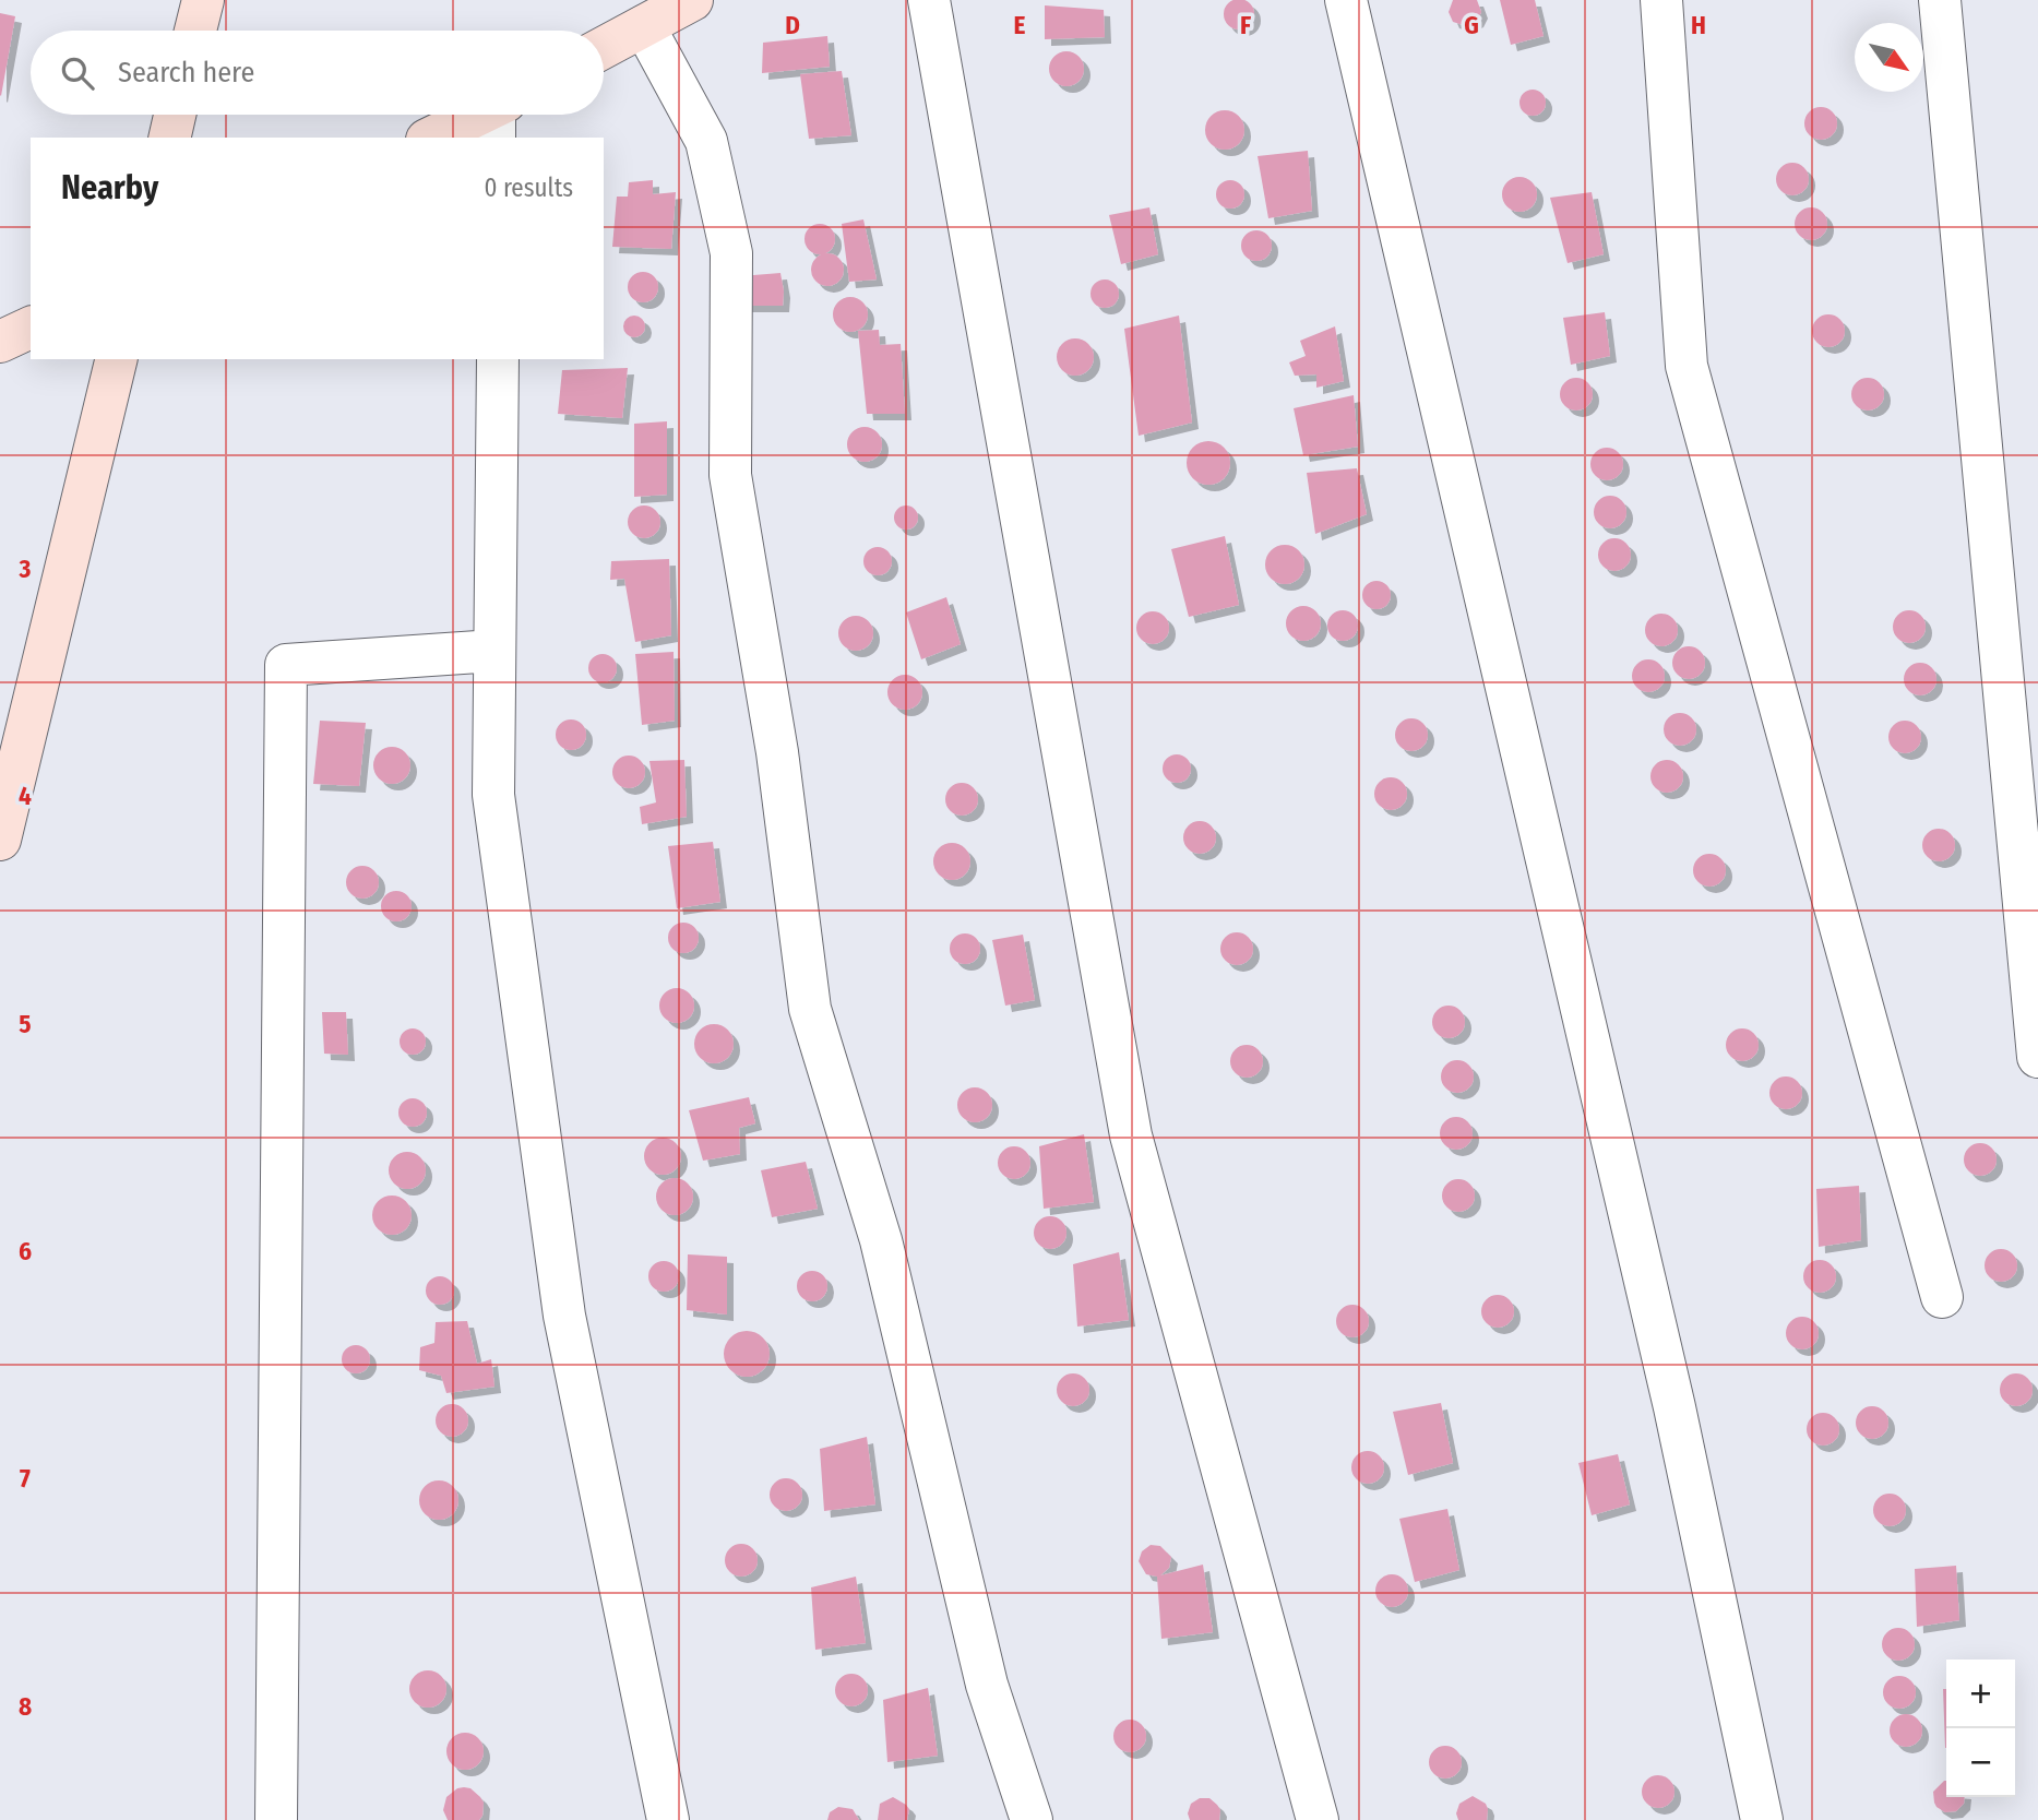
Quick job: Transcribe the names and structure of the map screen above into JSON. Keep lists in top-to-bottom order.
{
  "north": "bottom right",
  "page": {
    "search": "Search here",
    "heading": ["Nearby", "0 results"],
    "map_buttons": ["+", "−"]
  },
  "grid": {
    "columns": [
      "D",
      "E",
      "F",
      "G",
      "H"
    ],
    "rows": [
      "3",
      "4",
      "5",
      "6",
      "7",
      "8"
    ]
  }
}
